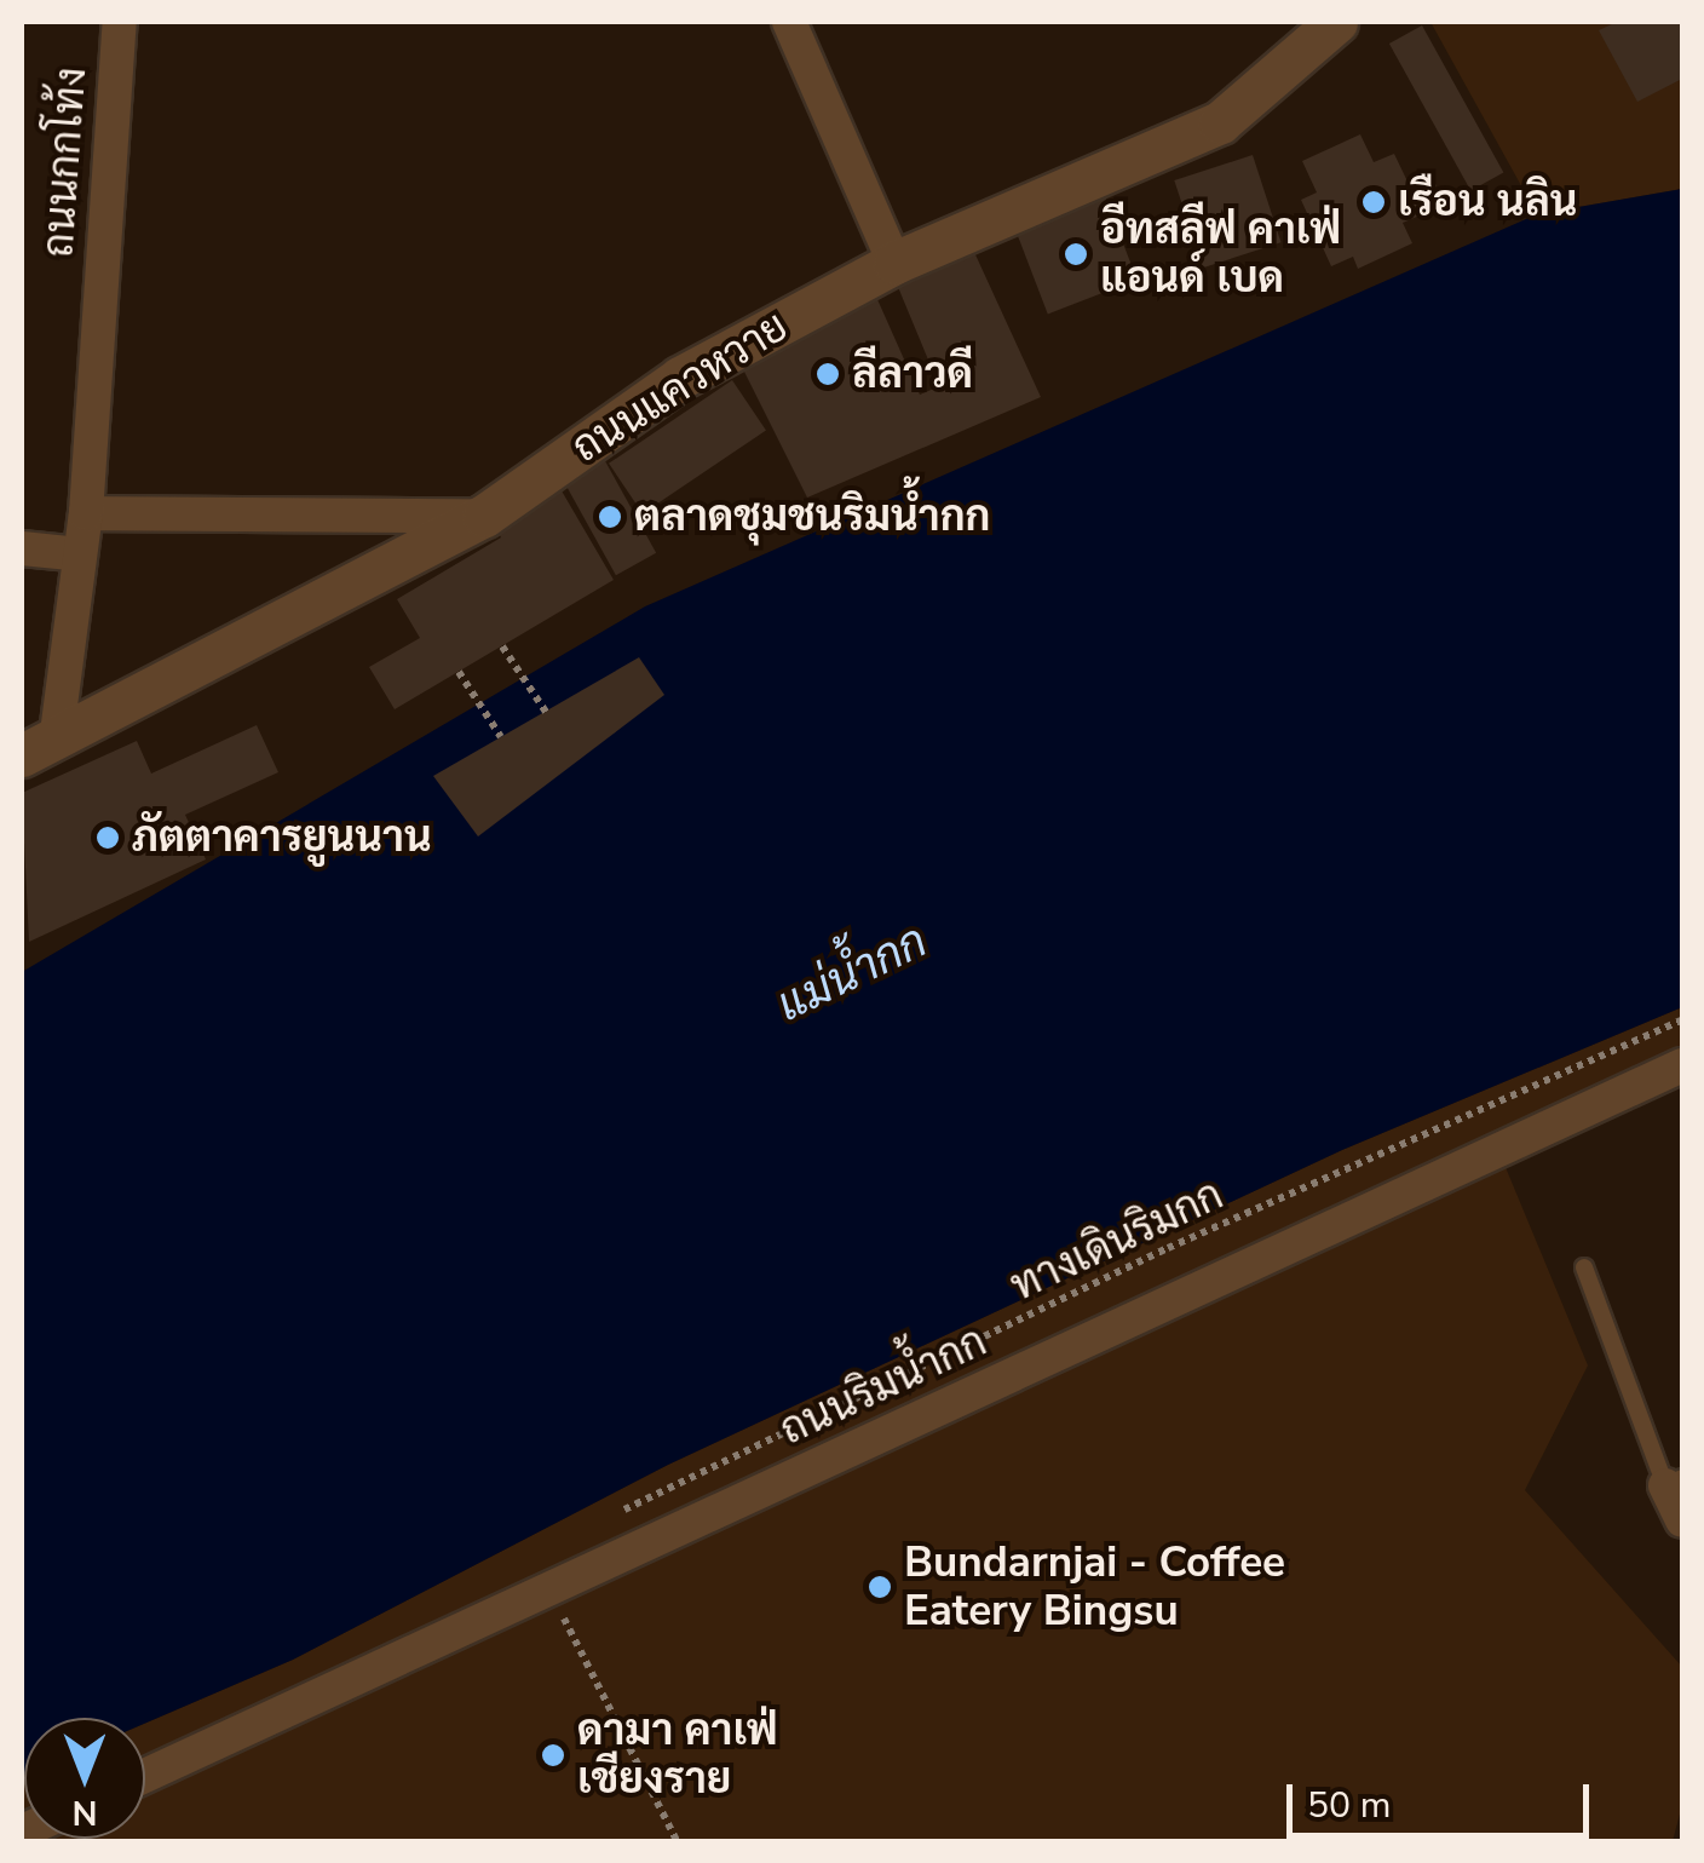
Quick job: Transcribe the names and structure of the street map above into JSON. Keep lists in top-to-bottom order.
{
  "streets": {
    "street": ["ถนนกกโท้ง", "ถนนแควหวาย", "ถนนริมน้ำกก"],
    "path": ["ทางเดินริมกก"]
  },
  "crossings": [
    ["ถนนกกโท้ง", "ถนนแควหวาย"]
  ],
  "water": ["แม่น้ำกก"],
  "places": [
    "เรือน นลิน",
    "อีทสลีฟ คาเฟ่ แอนด์ เบด",
    "ลีลาวดี",
    "ตลาดชุมชนริมน้ำกก",
    "ภัตตาคารยูนนาน",
    "Bundarnjai - Coffee Eatery Bingsu",
    "ดามา คาเฟ่ เชียงราย"
  ],
  "scale_bar": "50 m",
  "north": "bottom"
}
